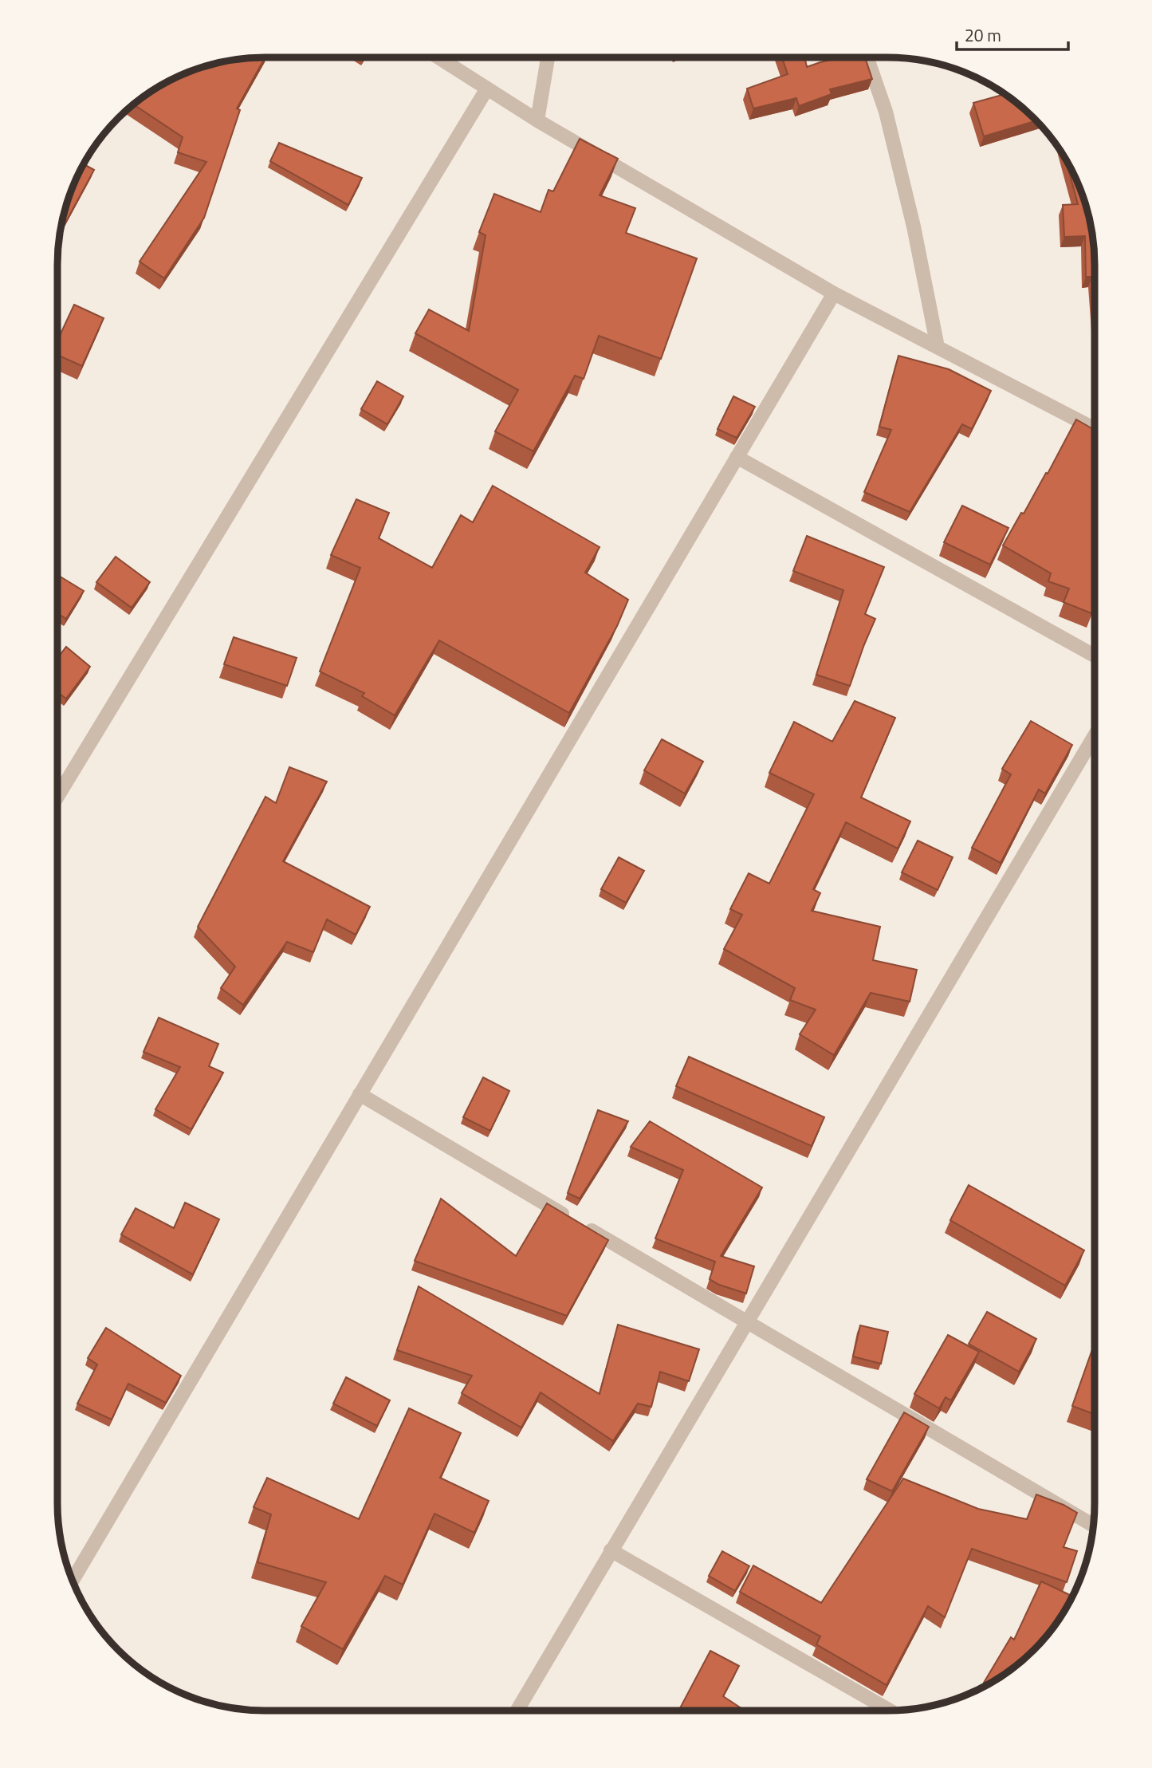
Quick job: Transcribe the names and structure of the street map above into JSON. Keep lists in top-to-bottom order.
{
  "scale_bar": "20 m"
}
